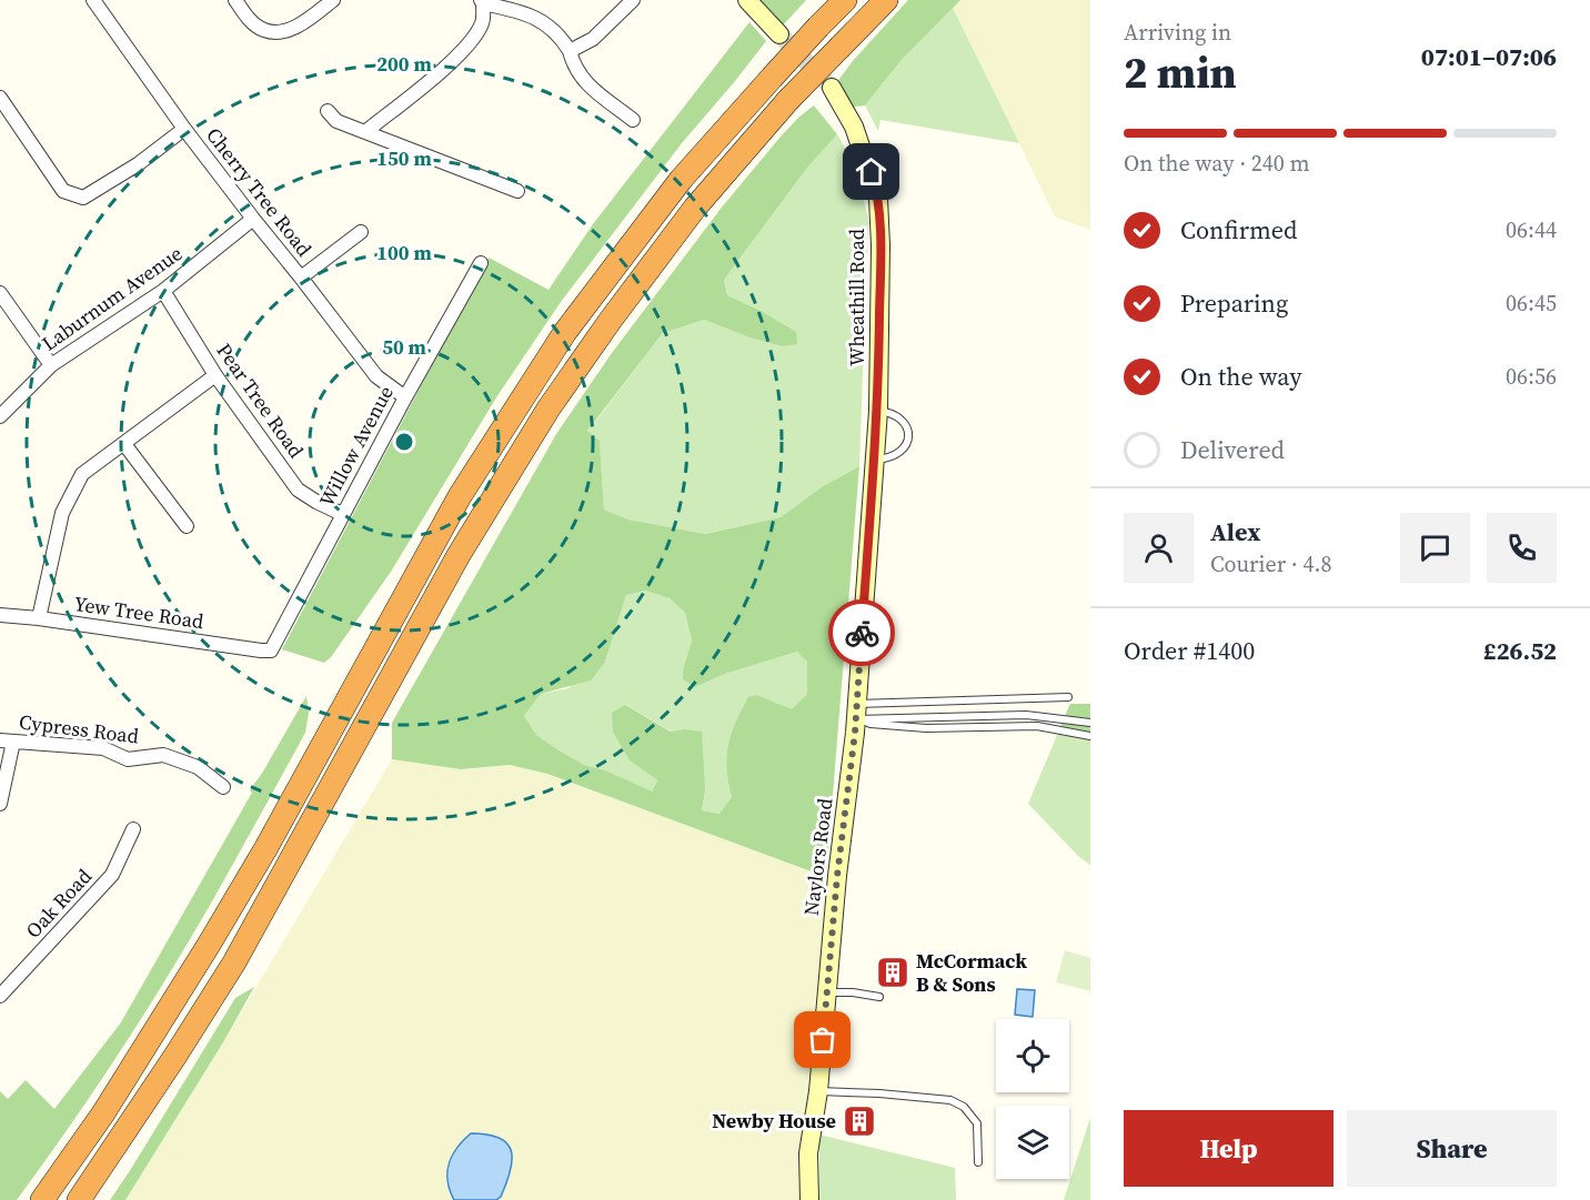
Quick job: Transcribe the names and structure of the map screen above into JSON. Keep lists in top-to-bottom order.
{
  "streets": {
    "street": [
      "Cherry Tree Road",
      "Wheathill Road",
      "Laburnum Avenue",
      "Pear Tree Road",
      "Willow Avenue",
      "Yew Tree Road",
      "Cypress Road",
      "Naylors Road",
      "Oak Road"
    ]
  },
  "crossings": [
    ["Cherry Tree Road", "Laburnum Avenue"],
    ["Cherry Tree Road", "Willow Avenue"],
    ["Wheathill Road", "Naylors Road"],
    ["Laburnum Avenue", "Pear Tree Road"],
    ["Pear Tree Road", "Willow Avenue"],
    ["Willow Avenue", "Yew Tree Road"]
  ],
  "places": {
    "building": ["McCormack B & Sons", "Newby House"]
  },
  "page": {
    "heading": ["2 min", "Arriving in", "07:01–07:06"],
    "panel": [
      "Alex",
      "Courier · 4.8",
      "Order #1400",
      "£26.52"
    ],
    "bar": "On the way · 240 m",
    "list": [
      ["Confirmed", "06:44"],
      ["Preparing", "06:45"],
      ["On the way", "06:56"],
      "Delivered"
    ],
    "buttons": ["Help", "Share"]
  },
  "rings": [
    "200 m",
    "150 m",
    "100 m",
    "50 m"
  ]
}
